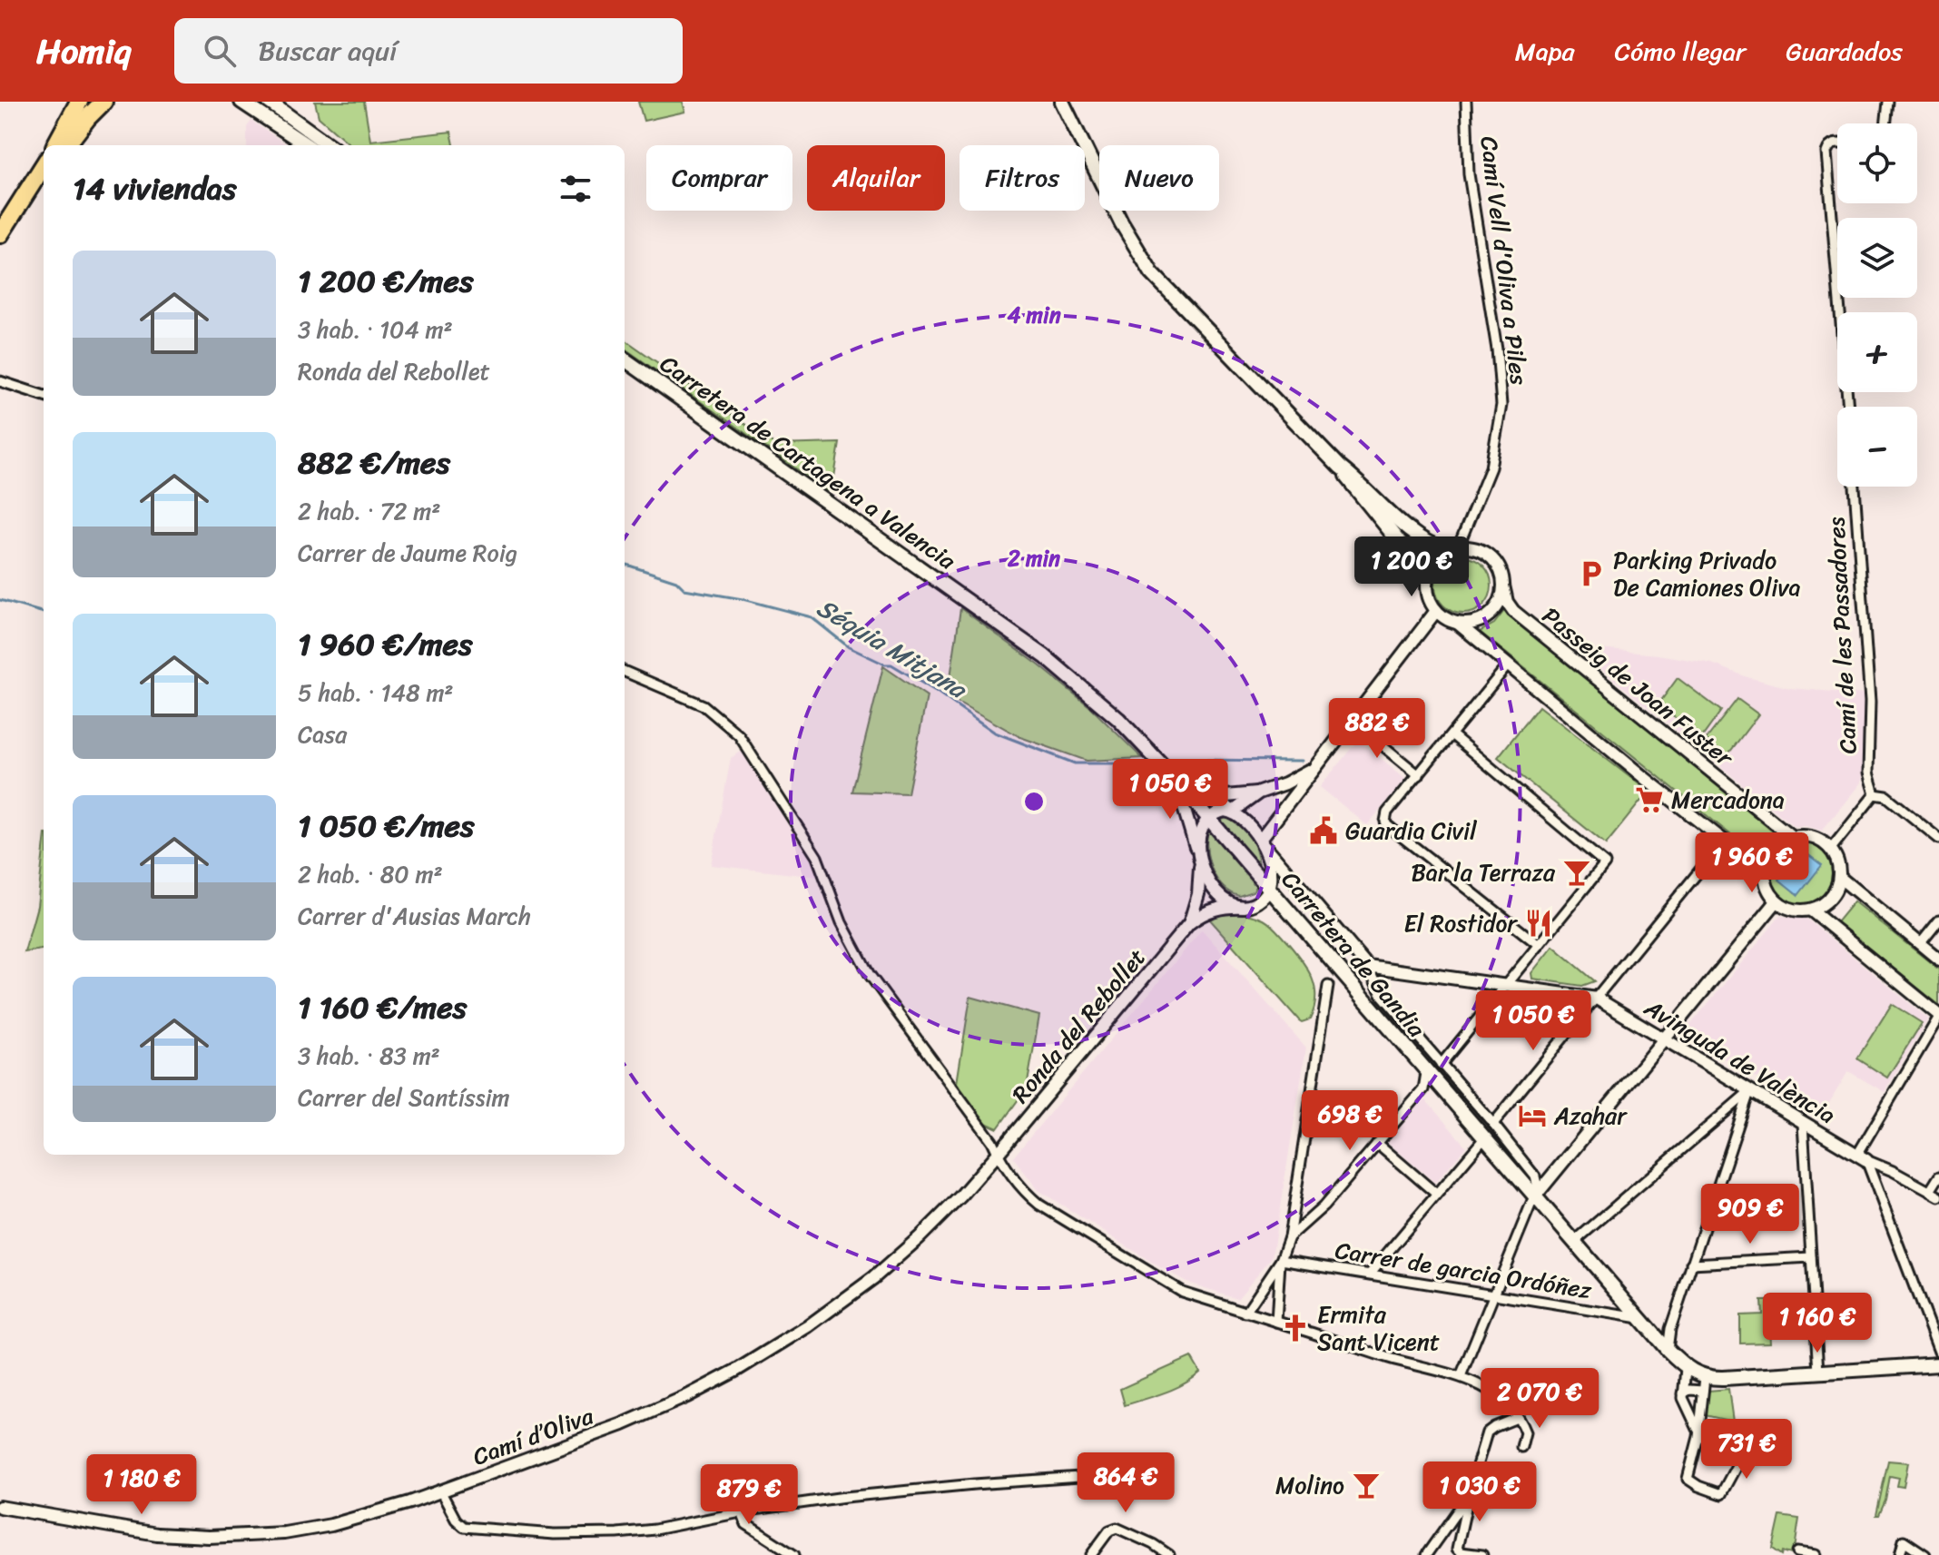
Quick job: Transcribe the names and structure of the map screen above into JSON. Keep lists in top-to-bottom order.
{
  "streets": {
    "main road": ["Carretera de Cartagena a Valencia", "Carretera de Gandia"],
    "street": [
      "Camí Vell d'Oliva a Piles",
      "Camí de les Passadores",
      "Passeig de Joan Fuster",
      "Ronda del Rebollet",
      "Avinguda de València",
      "Carrer de garcia Ordóñez",
      "Camí d’Oliva"
    ]
  },
  "crossings": [
    ["Camí Vell d'Oliva a Piles", "Passeig de Joan Fuster"],
    ["Carretera de Cartagena a Valencia", "Carretera de Gandia"],
    ["Carretera de Gandia", "Ronda del Rebollet"],
    ["Carretera de Gandia", "Avinguda de València"],
    ["Carretera de Gandia", "Carrer de garcia Ordóñez"],
    ["Ronda del Rebollet", "Camí d’Oliva"]
  ],
  "water": ["Séquia Mitjana"],
  "places": {
    "parking": ["Parking Privado De Camiones Oliva"],
    "supermarket": ["Mercadona"],
    "public building": ["Guardia Civil"],
    "bar": ["Bar la Terraza", "Molino"],
    "restaurant": ["El Rostidor"],
    "hotel": ["Azahar"],
    "church": ["Ermita Sant Vicent"]
  },
  "page": {
    "header": "Homiq",
    "search": "Buscar aquí",
    "nav": ["Mapa", "Cómo llegar", "Guardados"],
    "map_buttons": ["+", "−"],
    "chip": [
      "Comprar",
      "Alquilar",
      "Filtros",
      "Nuevo"
    ],
    "heading": "14 viviendas",
    "list": [
      {
        "name": "1 200 €/mes",
        "note": "3 hab. · 104 m² · Ronda del Rebollet"
      },
      {
        "name": "882 €/mes",
        "note": "2 hab. · 72 m² · Carrer de Jaume Roig"
      },
      {
        "name": "1 960 €/mes",
        "note": "5 hab. · 148 m² · Casa"
      },
      {
        "name": "1 050 €/mes",
        "note": "2 hab. · 80 m² · Carrer d'Ausias March"
      },
      {
        "name": "1 160 €/mes",
        "note": "3 hab. · 83 m² · Carrer del Santíssim"
      }
    ],
    "price": [
      "1 200 €",
      "882 €",
      "1 050 €",
      "1 960 €",
      "1 050 €",
      "698 €",
      "909 €",
      "1 160 €",
      "2 070 €",
      "731 €",
      "864 €",
      "1 180 €",
      "1 030 €",
      "879 €"
    ]
  },
  "rings": ["4 min", "2 min"]
}
